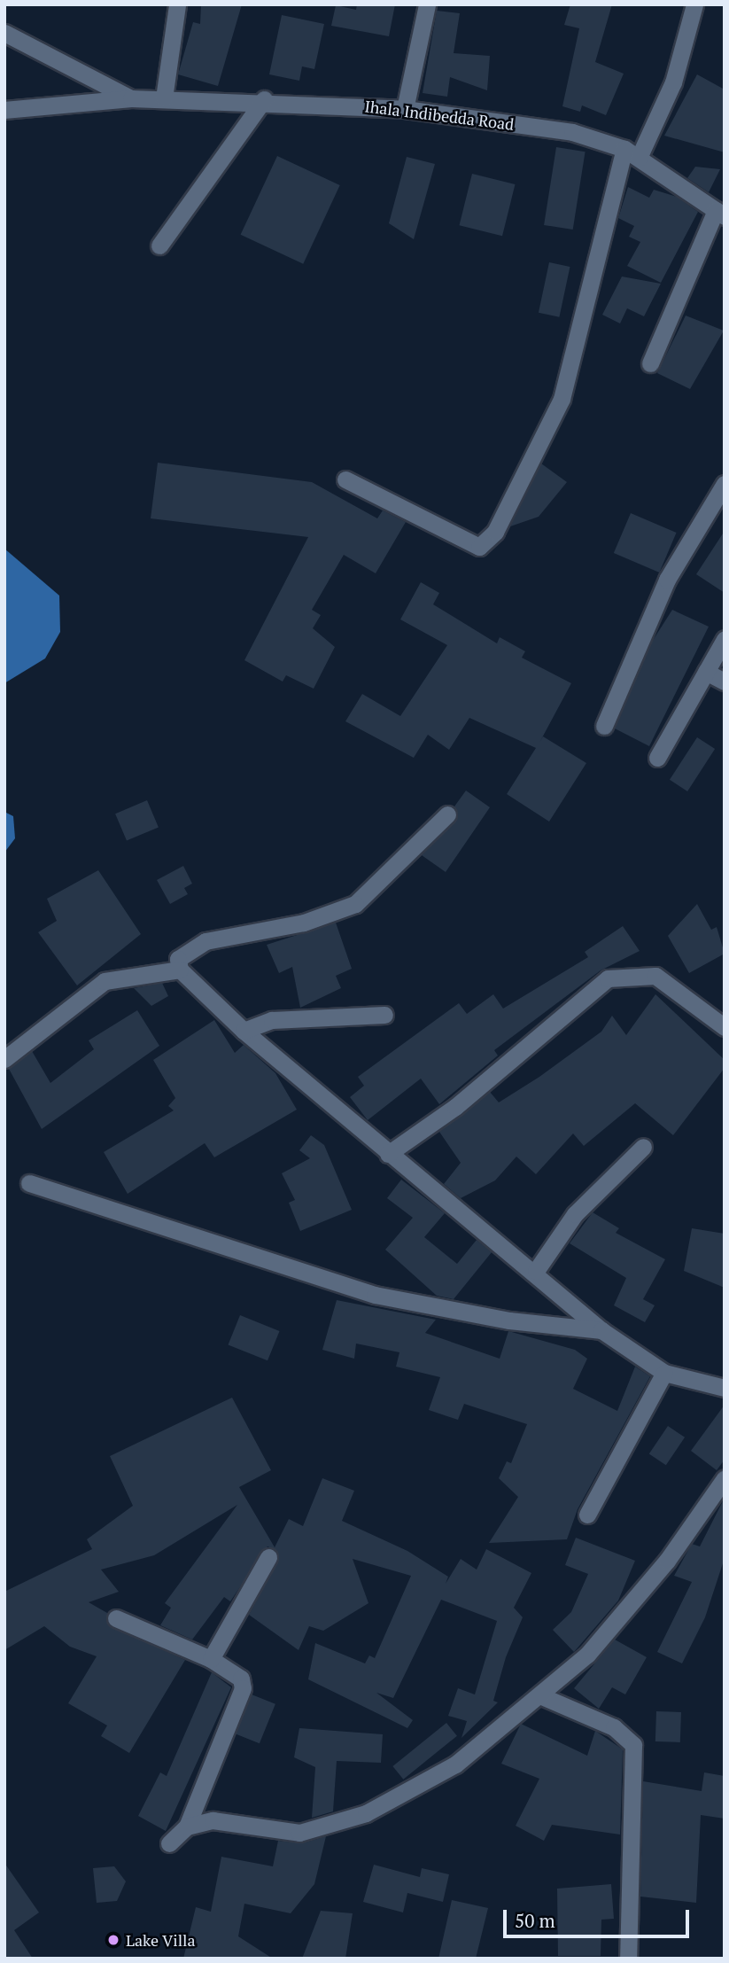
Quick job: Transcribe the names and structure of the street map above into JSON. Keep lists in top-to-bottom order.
{
  "streets": {
    "street": ["Ihala Indibedda Road"]
  },
  "places": ["Lake Villa"],
  "scale_bar": "50 m"
}
